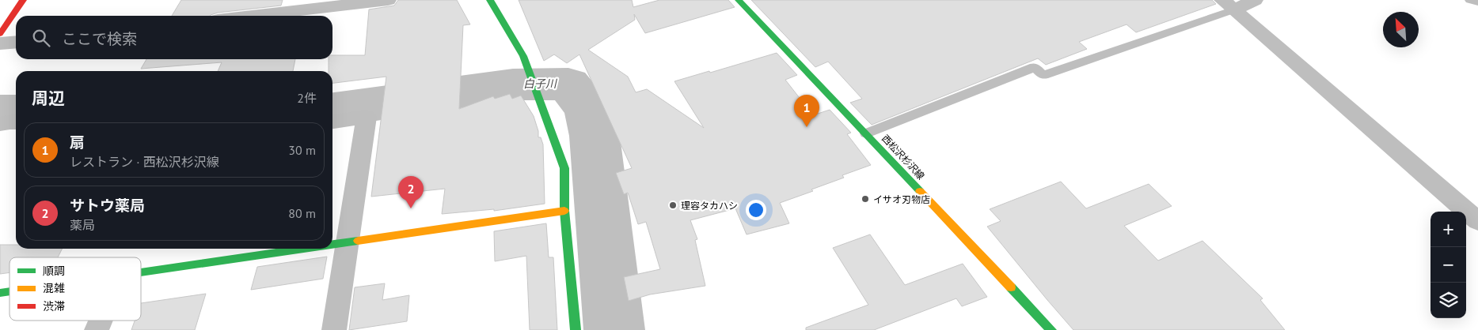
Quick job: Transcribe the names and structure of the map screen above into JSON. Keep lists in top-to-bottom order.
{
  "streets": {
    "main road": ["西松沢杉沢線"]
  },
  "water": ["白子川"],
  "places": ["イサオ刃物店", "理容タカハシ"],
  "legend": ["順調", "混雑", "渋滞"],
  "north": "top left",
  "page": {
    "search": "ここで検索",
    "heading": ["周辺", "2件"],
    "pins": ["1", "2"],
    "list": [
      {
        "mark": "1",
        "name": "扇",
        "note": "レストラン · 西松沢杉沢線",
        "value": "30 m"
      },
      {
        "mark": "2",
        "name": "サトウ薬局",
        "note": "薬局",
        "value": "80 m"
      }
    ],
    "map_buttons": ["+", "−"]
  }
}
